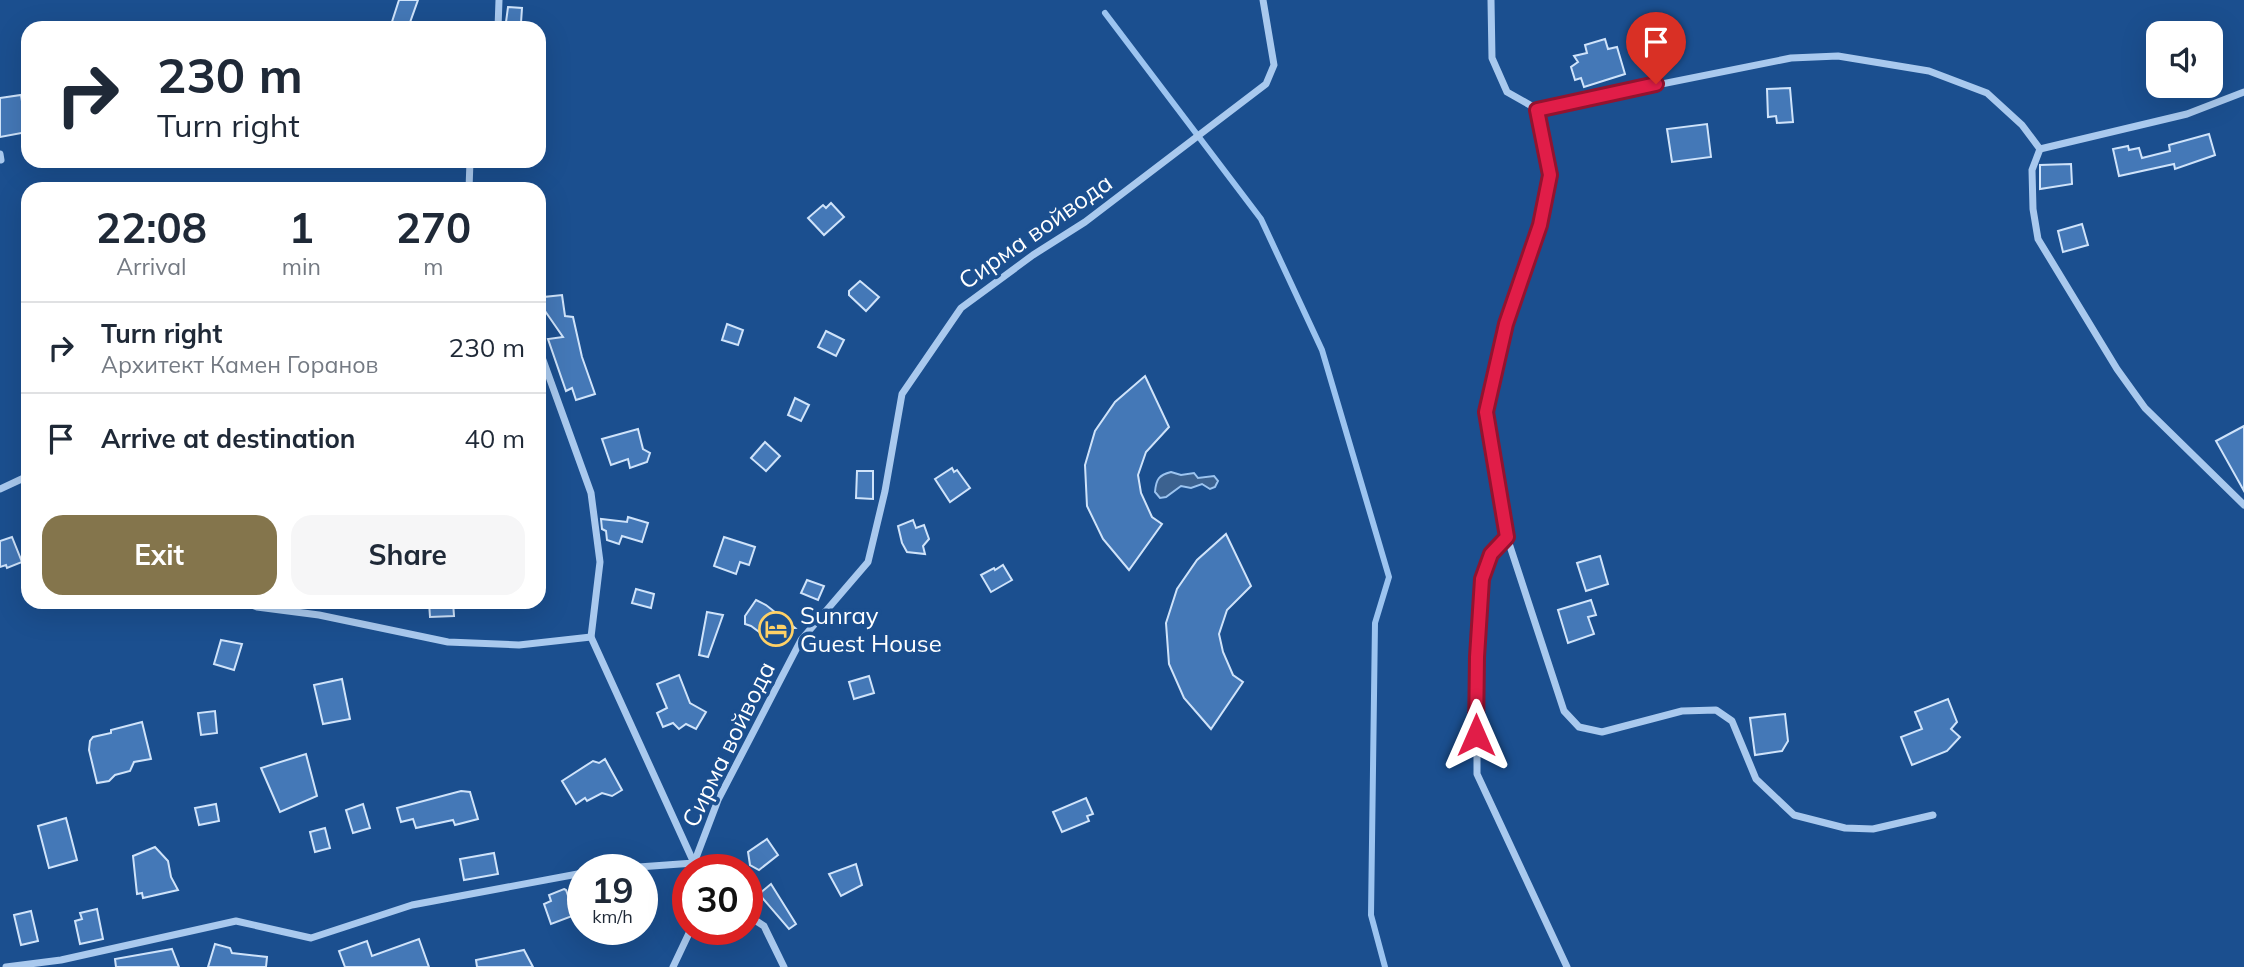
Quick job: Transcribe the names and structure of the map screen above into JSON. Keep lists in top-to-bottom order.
{
  "streets": {
    "street": ["Сирма войвода"]
  },
  "places": {
    "hotel": ["Sunray Guest House"]
  },
  "page": {
    "turn": ["230 m", "Turn right"],
    "eta": [
      "22:08",
      "Arrival",
      "1",
      "min",
      "270",
      "m"
    ],
    "list": [
      {
        "name": "Turn right",
        "note": "Архитект Камен Горанов",
        "value": "230 m"
      },
      {
        "name": "Arrive at destination",
        "value": "40 m"
      }
    ],
    "buttons": ["Exit", "Share"],
    "speed": "19 km/h",
    "limit": "30"
  }
}
